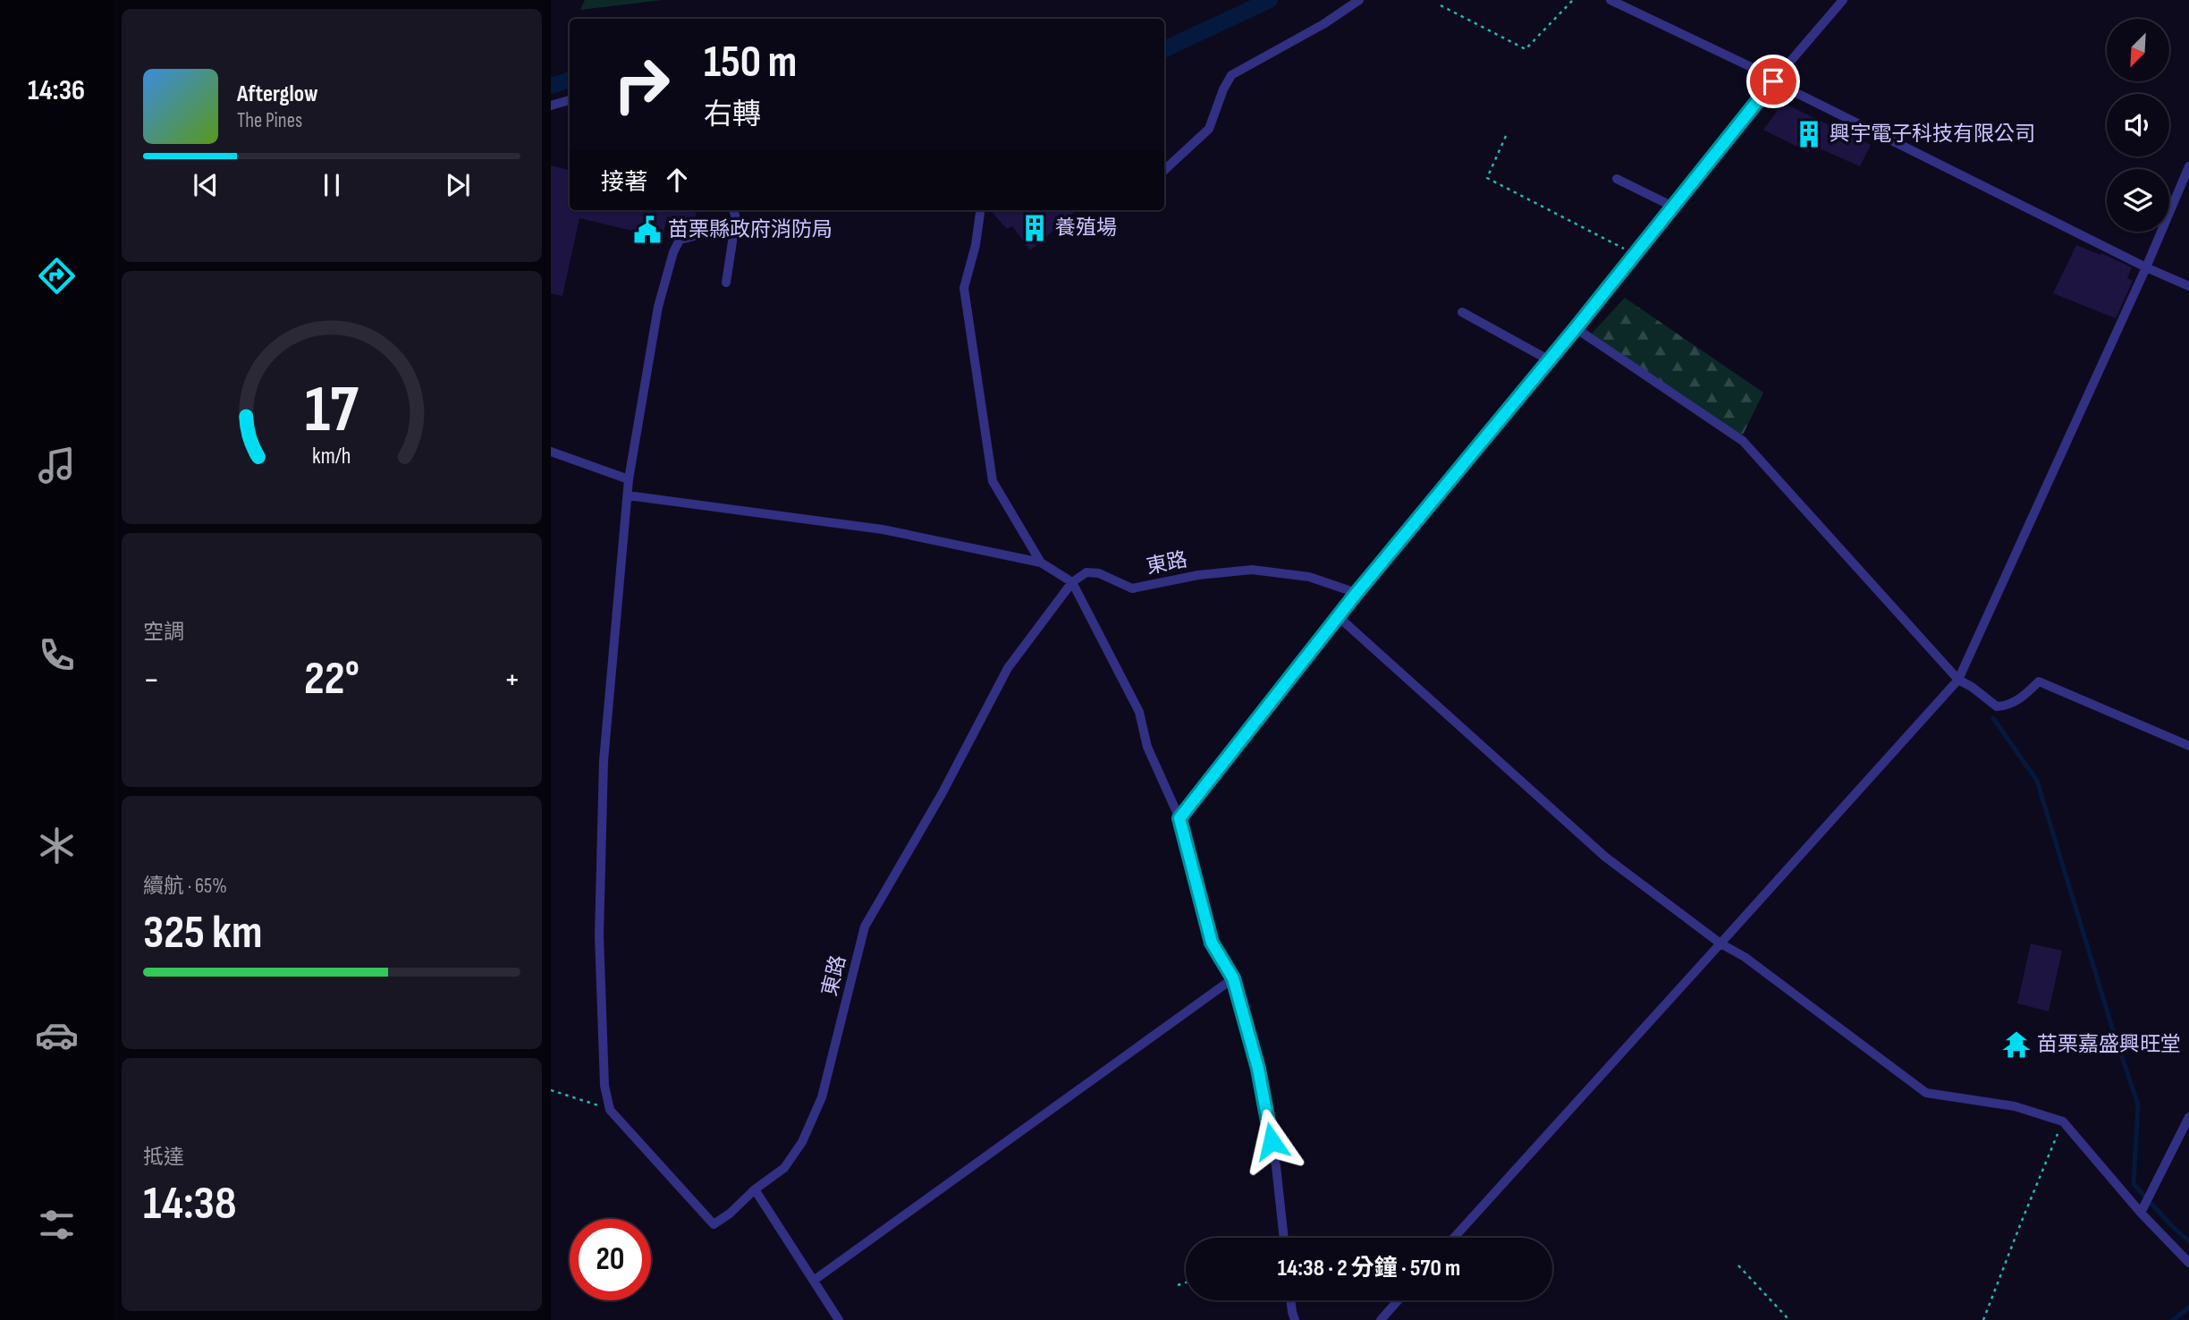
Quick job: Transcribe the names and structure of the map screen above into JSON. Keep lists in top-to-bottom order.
{
  "streets": {
    "lane": ["東路"]
  },
  "places": {
    "building": ["興宇電子科技有限公司", "養殖場"],
    "public building": ["苗栗縣政府消防局"],
    "temple": ["苗栗嘉盛興旺堂"]
  },
  "north": "bottom left",
  "page": {
    "tabs": "14:36",
    "turn": ["150 m", "右轉"],
    "song": ["Afterglow", "The Pines"],
    "then": "接著",
    "tile": [
      "空調",
      ["續航 · 65%", "325 km"],
      ["抵達", "14:38"]
    ],
    "heat": ["−", "22°", "+"],
    "limit": "20",
    "trip": "14:38 · 2 分鐘 · 570 m",
    "gauge": ["17", "km/h"]
  }
}
